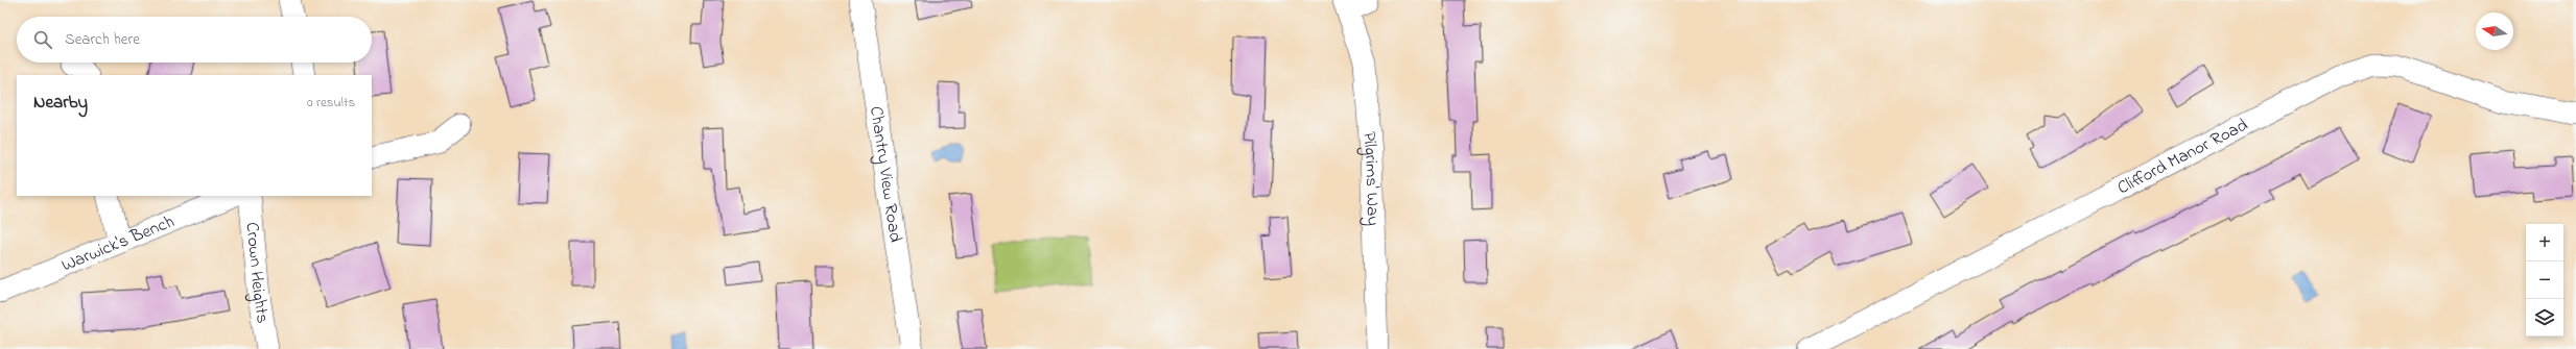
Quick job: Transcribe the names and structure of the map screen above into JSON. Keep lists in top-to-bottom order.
{
  "streets": {
    "street": [
      "Clifford Manor Road",
      "Chantry View Road",
      "Pilgrims' Way",
      "Warwick's Bench",
      "Crown Heights"
    ]
  },
  "north": "left",
  "page": {
    "search": "Search here",
    "heading": ["Nearby", "0 results"],
    "map_buttons": ["+", "−"]
  }
}
